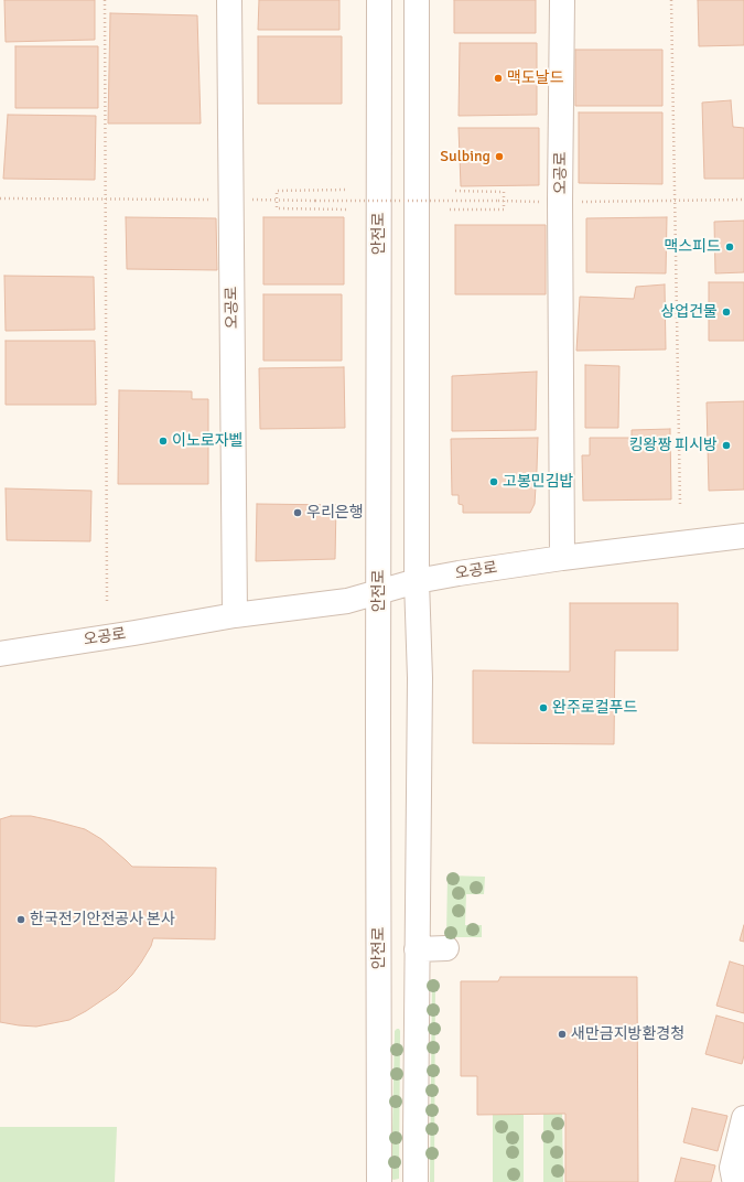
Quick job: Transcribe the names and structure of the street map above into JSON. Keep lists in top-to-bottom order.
{
  "streets": {
    "street": ["오공로", "안전로"]
  },
  "crossings": [
    ["오공로", "안전로"]
  ],
  "places": [
    "맥도날드",
    "Sulbing",
    "맥스피드",
    "상업건물",
    "이노로자벨",
    "킹왕짱 피시방",
    "고봉민김밥",
    "우리은행",
    "완주로컬푸드",
    "한국전기안전공사 본사",
    "새만금지방환경청"
  ]
}
